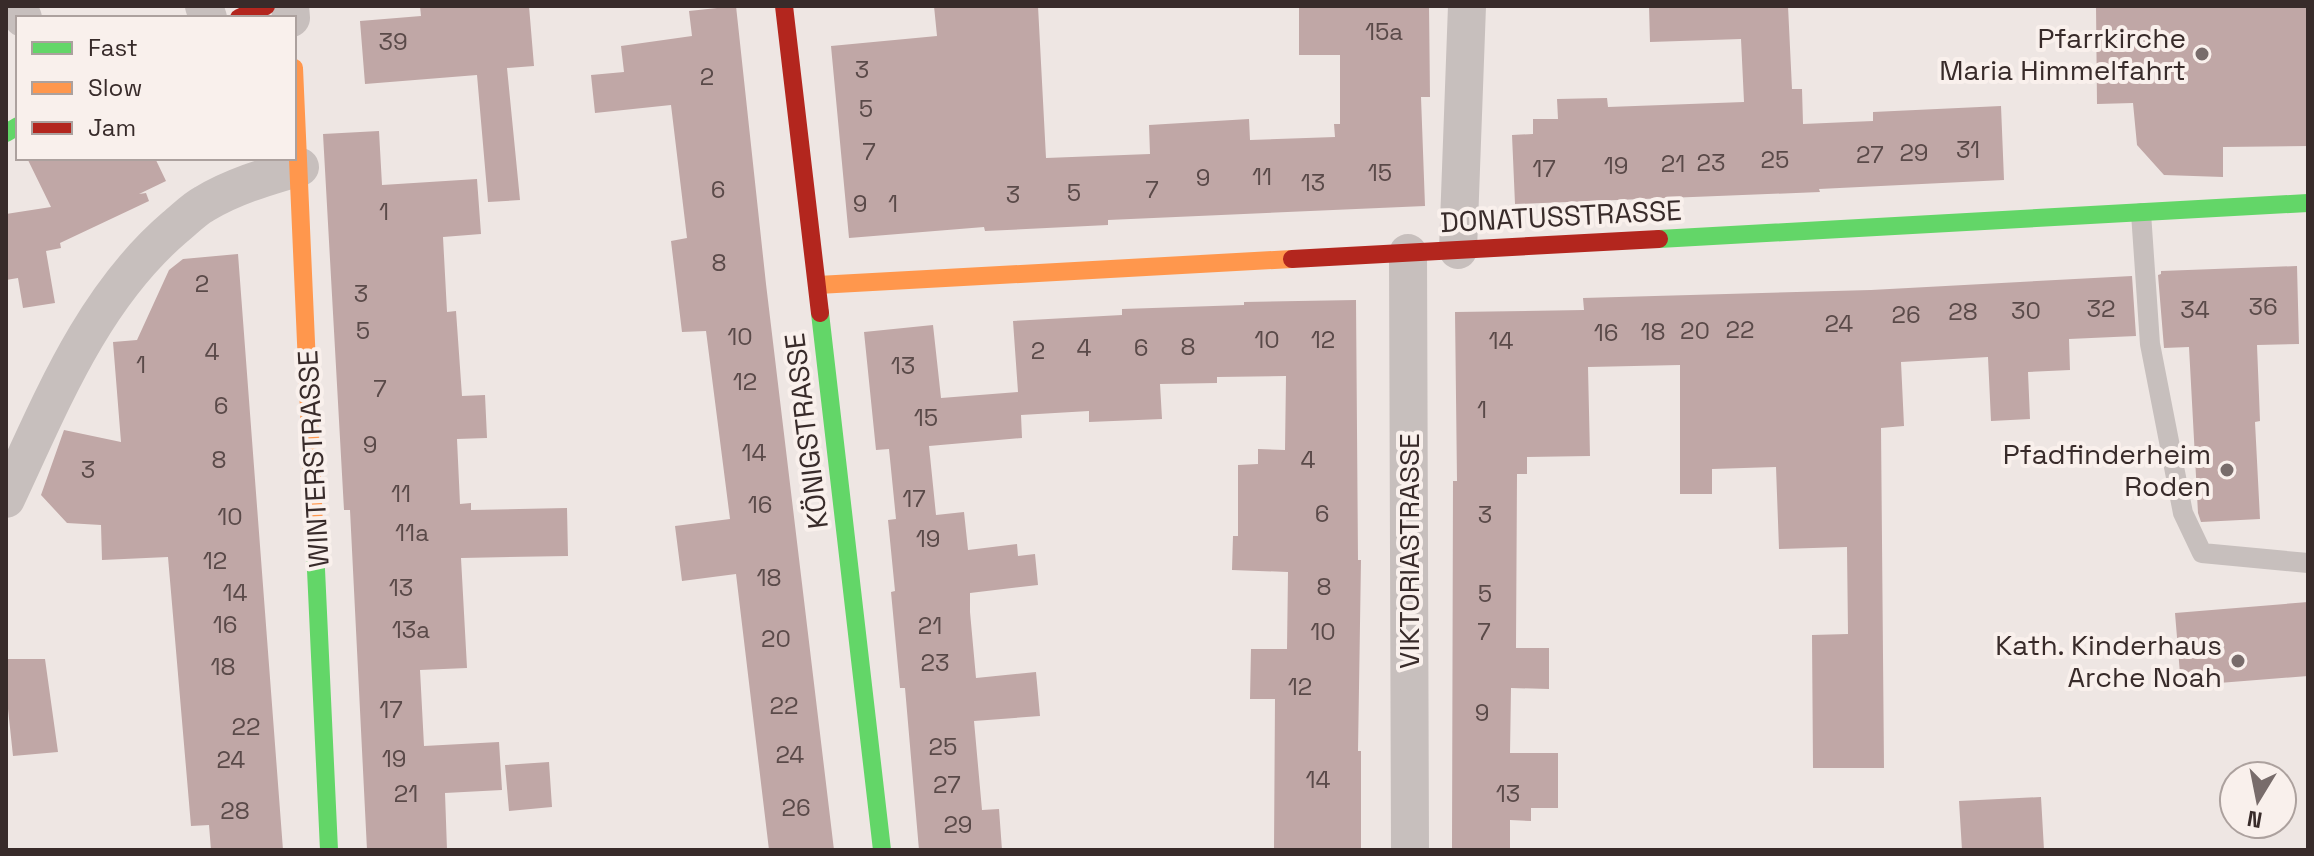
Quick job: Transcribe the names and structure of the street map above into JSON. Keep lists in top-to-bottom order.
{
  "streets": {
    "street": [
      "DONATUSSTRASSE",
      "KÖNIGSTRASSE",
      "WINTERSTRASSE",
      "VIKTORIASTRASSE"
    ]
  },
  "crossings": [
    ["DONATUSSTRASSE", "KÖNIGSTRASSE"],
    ["DONATUSSTRASSE", "VIKTORIASTRASSE"]
  ],
  "places": ["Pfarrkirche Maria Himmelfahrt", "Pfadfinderheim Roden", "Kath. Kinderhaus Arche Noah"],
  "house_numbers": [
    "15a",
    "39",
    "3",
    "2",
    "5",
    "31",
    "7",
    "29",
    "27",
    "25",
    "23",
    "21",
    "19",
    "17",
    "15",
    "11",
    "9",
    "13",
    "6",
    "7",
    "5",
    "3",
    "9",
    "1",
    "1",
    "8",
    "2",
    "3",
    "36",
    "32",
    "34",
    "30",
    "28",
    "26",
    "24",
    "22",
    "5",
    "20",
    "18",
    "16",
    "10",
    "10",
    "12",
    "14",
    "8",
    "4",
    "6",
    "2",
    "4",
    "1",
    "13",
    "12",
    "7",
    "6",
    "1",
    "15",
    "9",
    "14",
    "8",
    "4",
    "3",
    "11",
    "17",
    "16",
    "6",
    "3",
    "10",
    "11a",
    "19",
    "12",
    "18",
    "8",
    "13",
    "14",
    "5",
    "16",
    "21",
    "13a",
    "10",
    "7",
    "20",
    "23",
    "18",
    "12",
    "22",
    "17",
    "9",
    "22",
    "25",
    "24",
    "19",
    "24",
    "14",
    "27",
    "21",
    "13",
    "26",
    "28",
    "29"
  ],
  "legend": ["Fast", "Slow", "Jam"],
  "north": "bottom"
}
